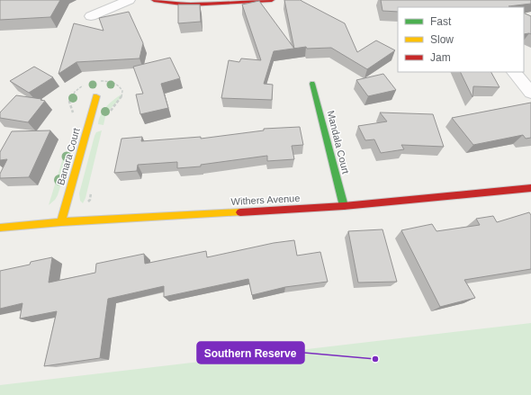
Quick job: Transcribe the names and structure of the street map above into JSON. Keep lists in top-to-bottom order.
{
  "streets": {
    "street": ["Mandala Court", "Banara Court", "Withers Avenue"]
  },
  "crossings": [
    ["Mandala Court", "Withers Avenue"],
    ["Banara Court", "Withers Avenue"]
  ],
  "places": ["Southern Reserve"],
  "legend": ["Fast", "Slow", "Jam"]
}
